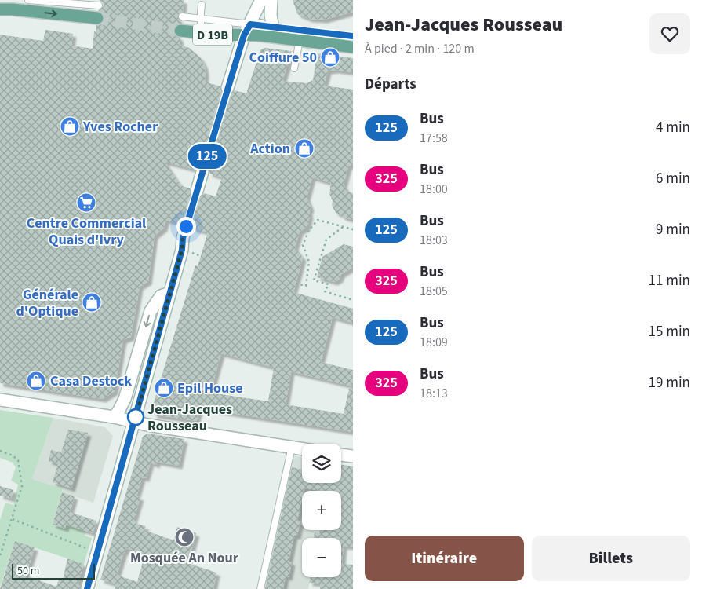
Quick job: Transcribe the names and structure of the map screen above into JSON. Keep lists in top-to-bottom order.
{
  "streets": {
    "main road": ["D 19B"]
  },
  "places": {
    "shop": [
      "Coiffure 50",
      "Yves Rocher",
      "Action",
      "Générale d'Optique",
      "Casa Destock",
      "Epil House"
    ],
    "supermarket": ["Centre Commercial Quais d'Ivry"],
    "other": ["Jean-Jacques Rousseau"],
    "mosque": ["Mosquée An Nour"]
  },
  "lines": ["bus line 125"],
  "scale_bar": "50 m",
  "page": {
    "on_map": "125",
    "heading": [
      ["Jean-Jacques Rousseau", "À pied · 2 min · 120 m"],
      "Départs"
    ],
    "list": [
      {
        "mark": "125",
        "name": "Bus",
        "note": "17:58",
        "value": "4 min"
      },
      {
        "mark": "325",
        "name": "Bus",
        "note": "18:00",
        "value": "6 min"
      },
      {
        "mark": "125",
        "name": "Bus",
        "note": "18:03",
        "value": "9 min"
      },
      {
        "mark": "325",
        "name": "Bus",
        "note": "18:05",
        "value": "11 min"
      },
      {
        "mark": "125",
        "name": "Bus",
        "note": "18:09",
        "value": "15 min"
      },
      {
        "mark": "325",
        "name": "Bus",
        "note": "18:13",
        "value": "19 min"
      }
    ],
    "map_buttons": ["+", "−"],
    "buttons": ["Itinéraire", "Billets"],
    "scale": "50 m"
  }
}
